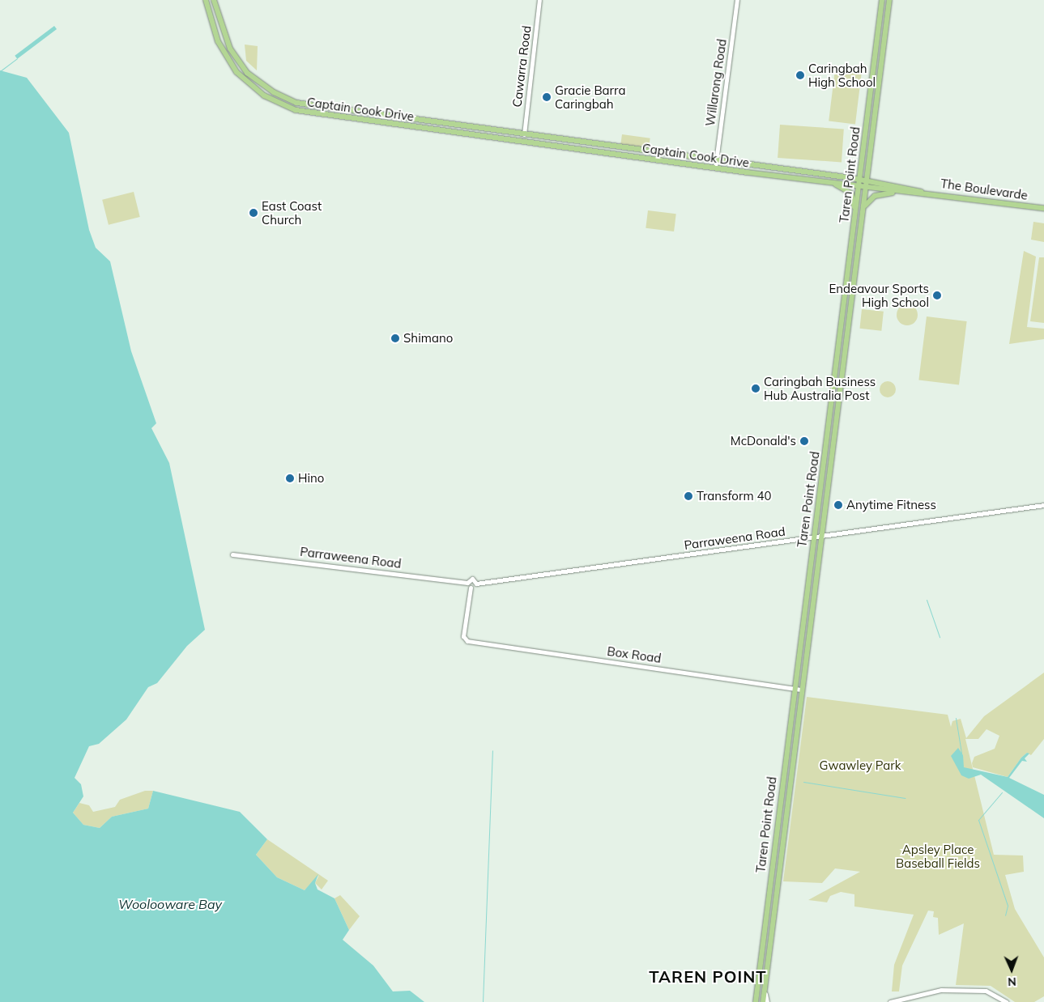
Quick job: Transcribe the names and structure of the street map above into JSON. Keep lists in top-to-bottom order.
{
  "streets": {
    "main road": ["Captain Cook Drive", "Taren Point Road", "The Boulevarde"],
    "street": [
      "Cawarra Road",
      "Willarong Road",
      "Parraweena Road",
      "Box Road"
    ]
  },
  "crossings": [
    ["Cawarra Road", "Captain Cook Drive"],
    ["Willarong Road", "Captain Cook Drive"],
    ["Captain Cook Drive", "Taren Point Road"],
    ["Captain Cook Drive", "The Boulevarde"],
    ["Taren Point Road", "The Boulevarde"],
    ["Taren Point Road", "Parraweena Road"],
    ["Taren Point Road", "Box Road"]
  ],
  "districts": ["TAREN POINT"],
  "water": ["Woolooware Bay"],
  "parks": ["Gwawley Park", "Apsley Place Baseball Fields"],
  "places": [
    "Caringbah High School",
    "Gracie Barra Caringbah",
    "East Coast Church",
    "Endeavour Sports High School",
    "Shimano",
    "Caringbah Business Hub Australia Post",
    "McDonald's",
    "Hino",
    "Transform 40",
    "Anytime Fitness"
  ],
  "north": "bottom"
}
